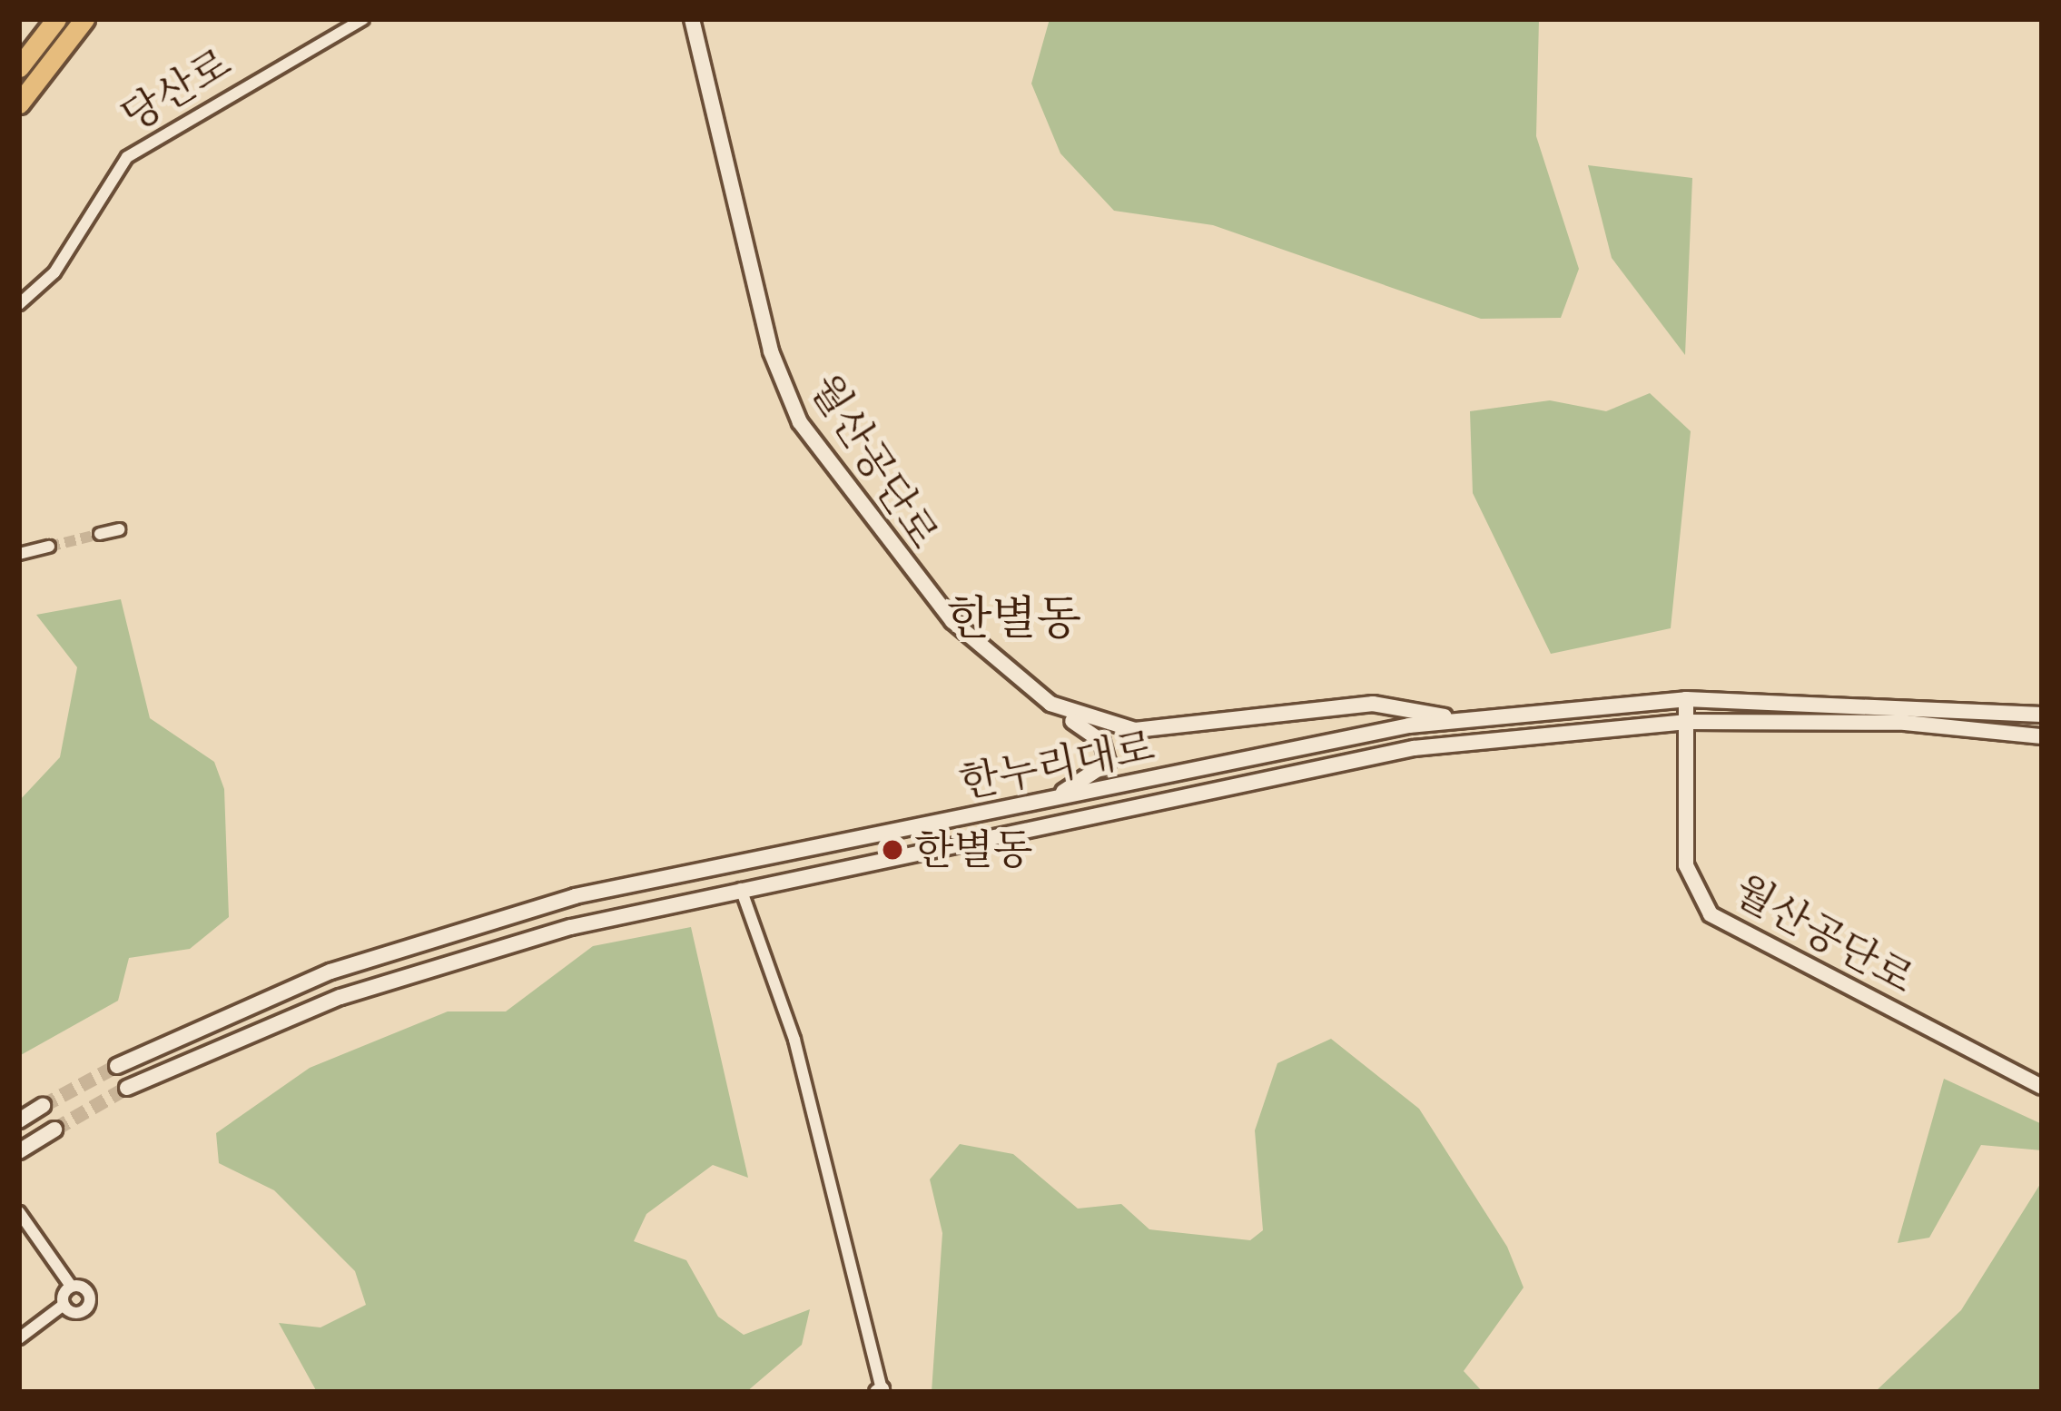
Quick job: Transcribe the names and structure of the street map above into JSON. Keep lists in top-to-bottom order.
{
  "streets": {
    "street": ["당산로", "월산공단로", "한누리대로"]
  },
  "crossings": [
    ["월산공단로", "한누리대로"]
  ],
  "districts": ["한별동"],
  "places": ["한별동"]
}
